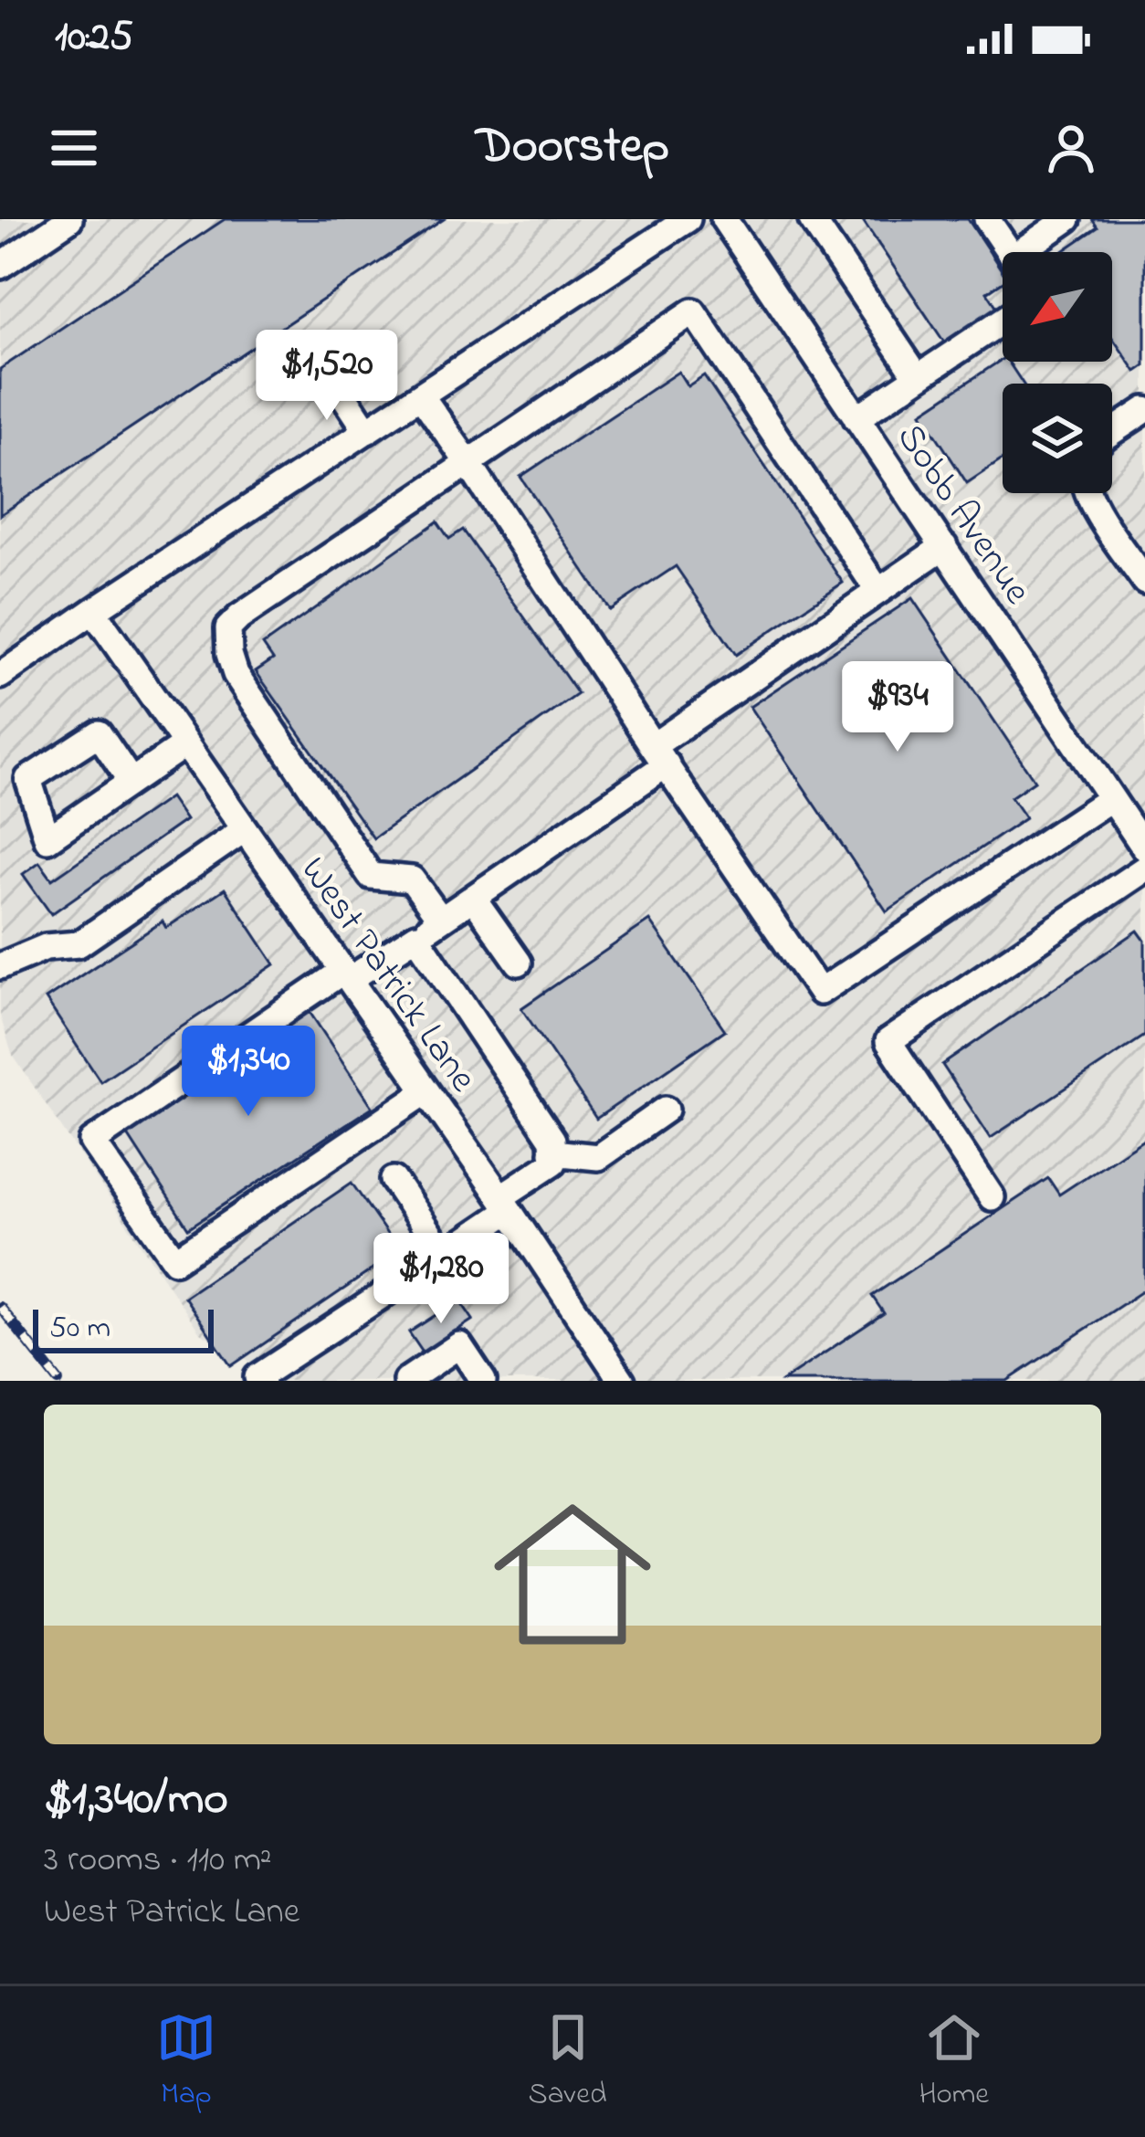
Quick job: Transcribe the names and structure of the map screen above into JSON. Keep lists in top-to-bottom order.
{
  "streets": {
    "street": ["Sobb Avenue", "West Patrick Lane"]
  },
  "scale_bar": "50 m",
  "north": "bottom left",
  "page": {
    "status": "10:25",
    "header": "Doorstep",
    "price": [
      "$1,520",
      "$934",
      "$1,340",
      "$1,280"
    ],
    "scale": "50 m",
    "list": [
      {
        "name": "$1,340/mo",
        "note": "3 rooms · 110 m² · West Patrick Lane"
      }
    ],
    "tabs": ["Map", "Saved", "Home"]
  }
}
